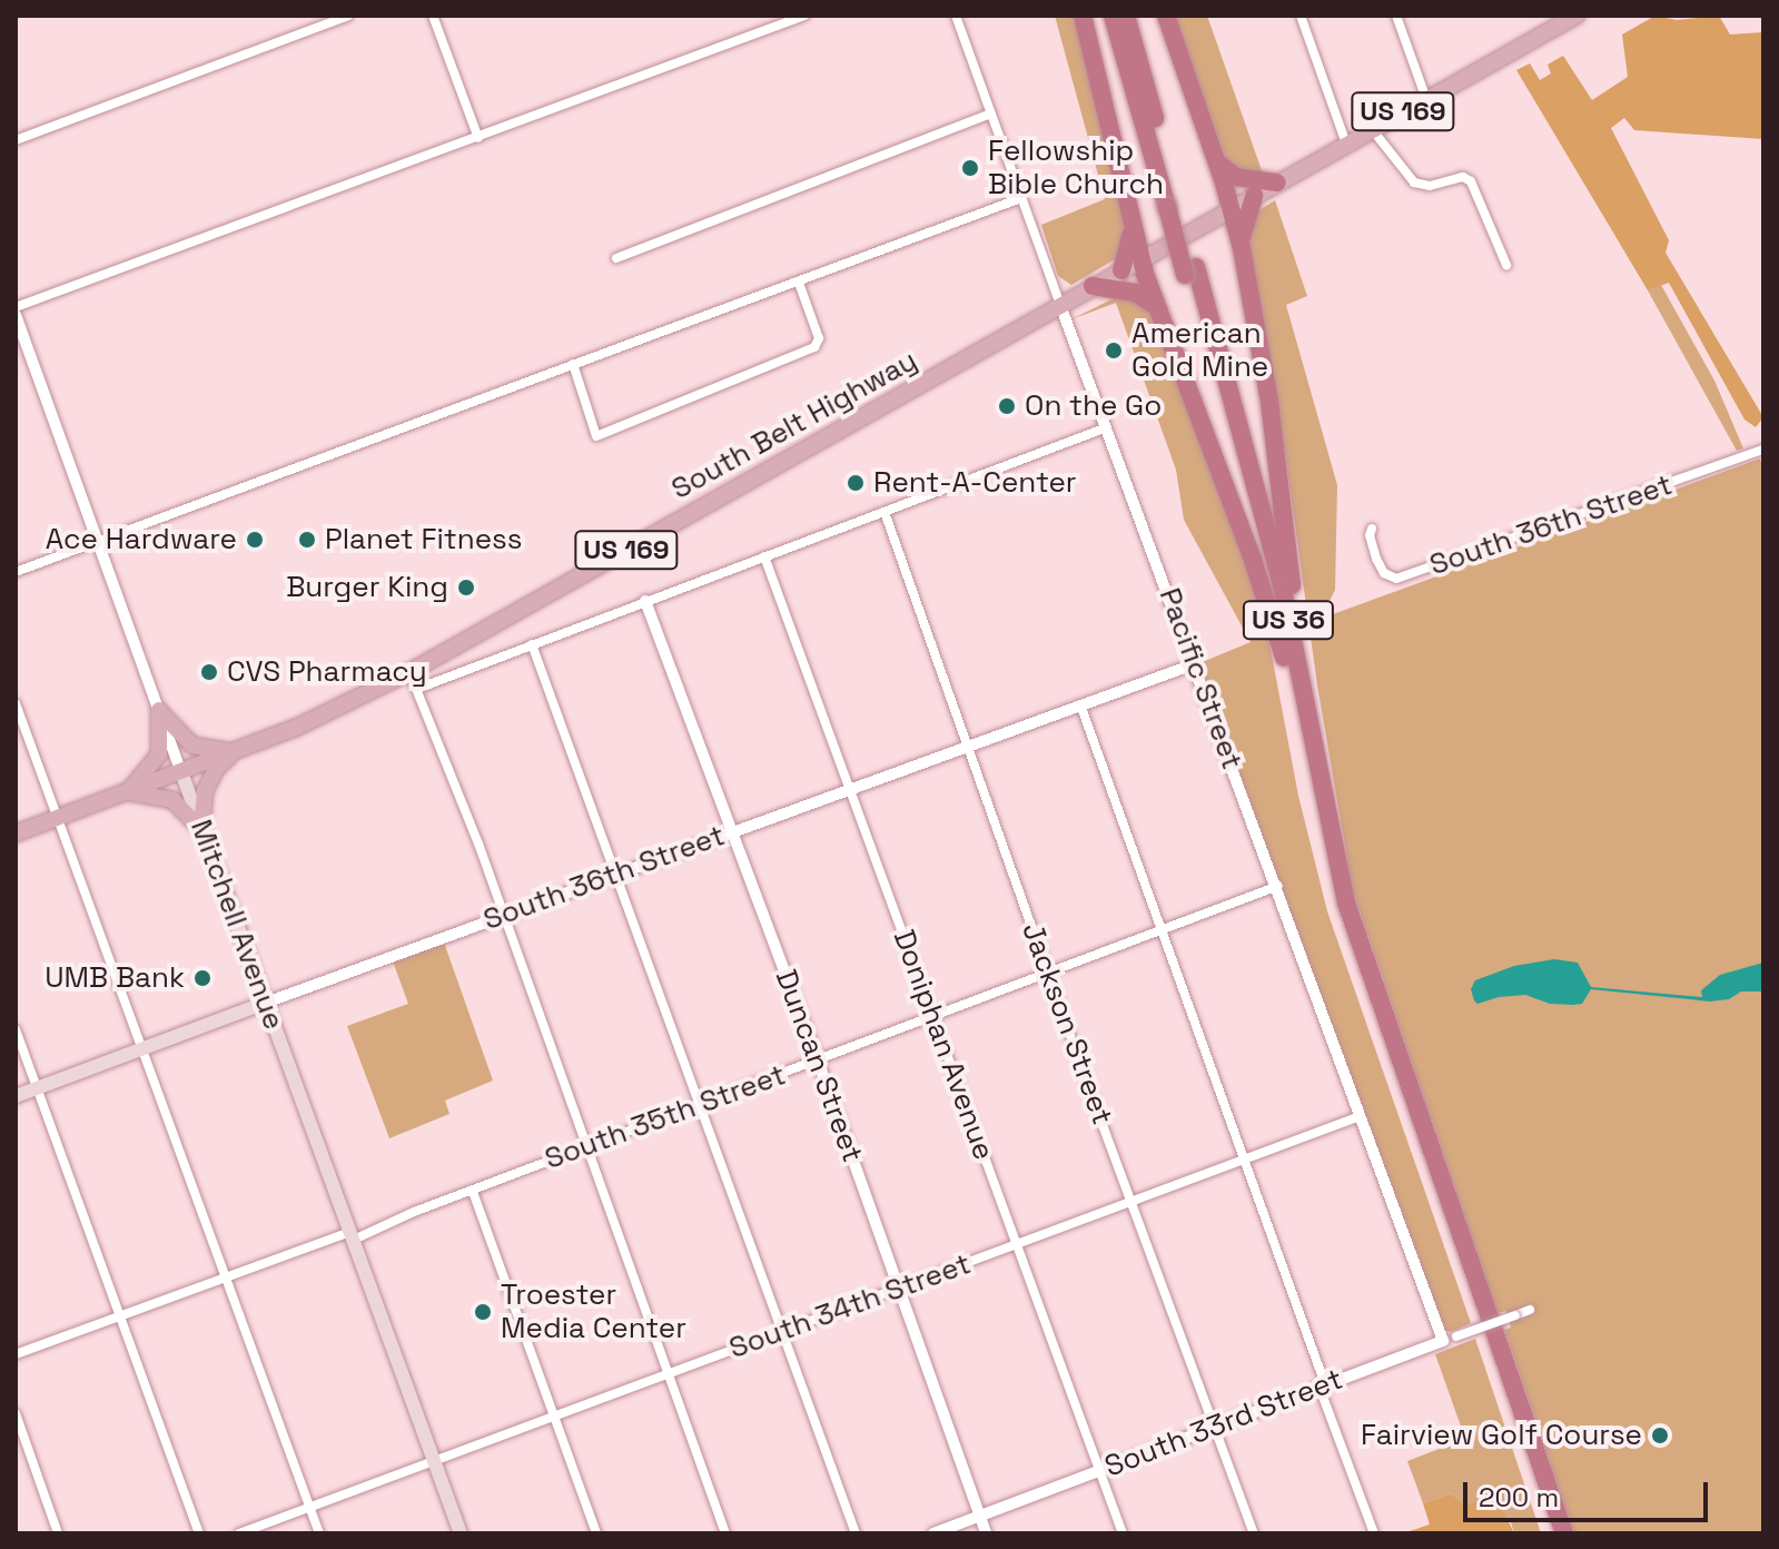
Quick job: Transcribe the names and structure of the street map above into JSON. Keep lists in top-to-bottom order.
{
  "streets": {
    "highway": ["US 36"],
    "main road": [
      "US 169",
      "South Belt Highway",
      "South 36th Street",
      "Mitchell Avenue"
    ],
    "street": [
      "Pacific Street",
      "Jackson Street",
      "Doniphan Avenue",
      "Duncan Street",
      "South 35th Street",
      "South 34th Street",
      "South 33rd Street"
    ]
  },
  "crossings": [
    ["South Belt Highway", "Pacific Street"],
    ["South Belt Highway", "Mitchell Avenue"],
    ["South 36th Street", "Pacific Street"],
    ["South 36th Street", "Mitchell Avenue"],
    ["South 36th Street", "Jackson Street"],
    ["South 36th Street", "Doniphan Avenue"],
    ["South 36th Street", "Duncan Street"],
    ["Pacific Street", "South 35th Street"],
    ["Pacific Street", "South 34th Street"],
    ["Pacific Street", "South 33rd Street"],
    ["Mitchell Avenue", "South 35th Street"],
    ["Mitchell Avenue", "South 34th Street"],
    ["Jackson Street", "South 35th Street"],
    ["Jackson Street", "South 34th Street"],
    ["Jackson Street", "South 33rd Street"],
    ["Doniphan Avenue", "South 35th Street"],
    ["Doniphan Avenue", "South 34th Street"],
    ["Doniphan Avenue", "South 33rd Street"],
    ["Duncan Street", "South 35th Street"],
    ["Duncan Street", "South 34th Street"],
    ["Duncan Street", "South 33rd Street"]
  ],
  "places": [
    "Fellowship Bible Church",
    "American Gold Mine",
    "On the Go",
    "Rent-A-Center",
    "Ace Hardware",
    "Planet Fitness",
    "Burger King",
    "CVS Pharmacy",
    "UMB Bank",
    "Troester Media Center",
    "Fairview Golf Course"
  ],
  "scale_bar": "200 m"
}
